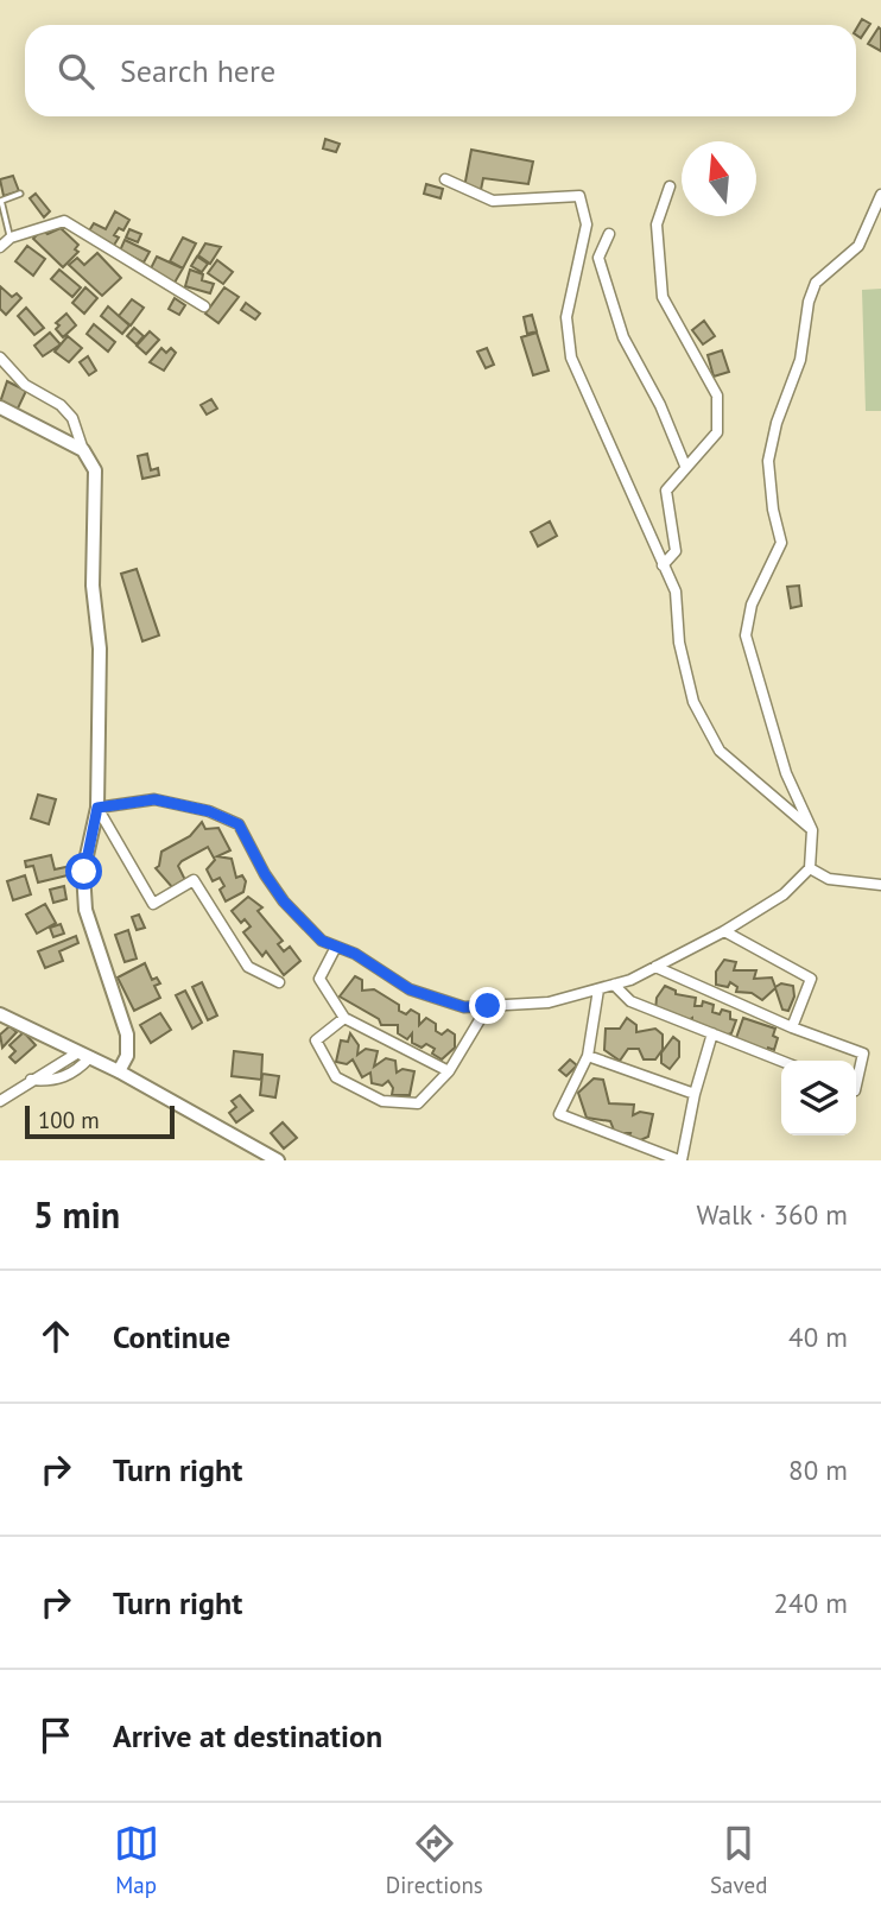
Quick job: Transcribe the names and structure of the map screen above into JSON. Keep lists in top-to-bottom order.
{
  "scale_bar": "100 m",
  "north": "top",
  "page": {
    "search": "Search here",
    "scale": "100 m",
    "heading": ["5 min", "Walk · 360 m"],
    "list": [
      ["Continue", "40 m"],
      ["Turn right", "80 m"],
      ["Turn right", "240 m"],
      "Arrive at destination"
    ],
    "nav": ["Map", "Directions", "Saved"]
  }
}
